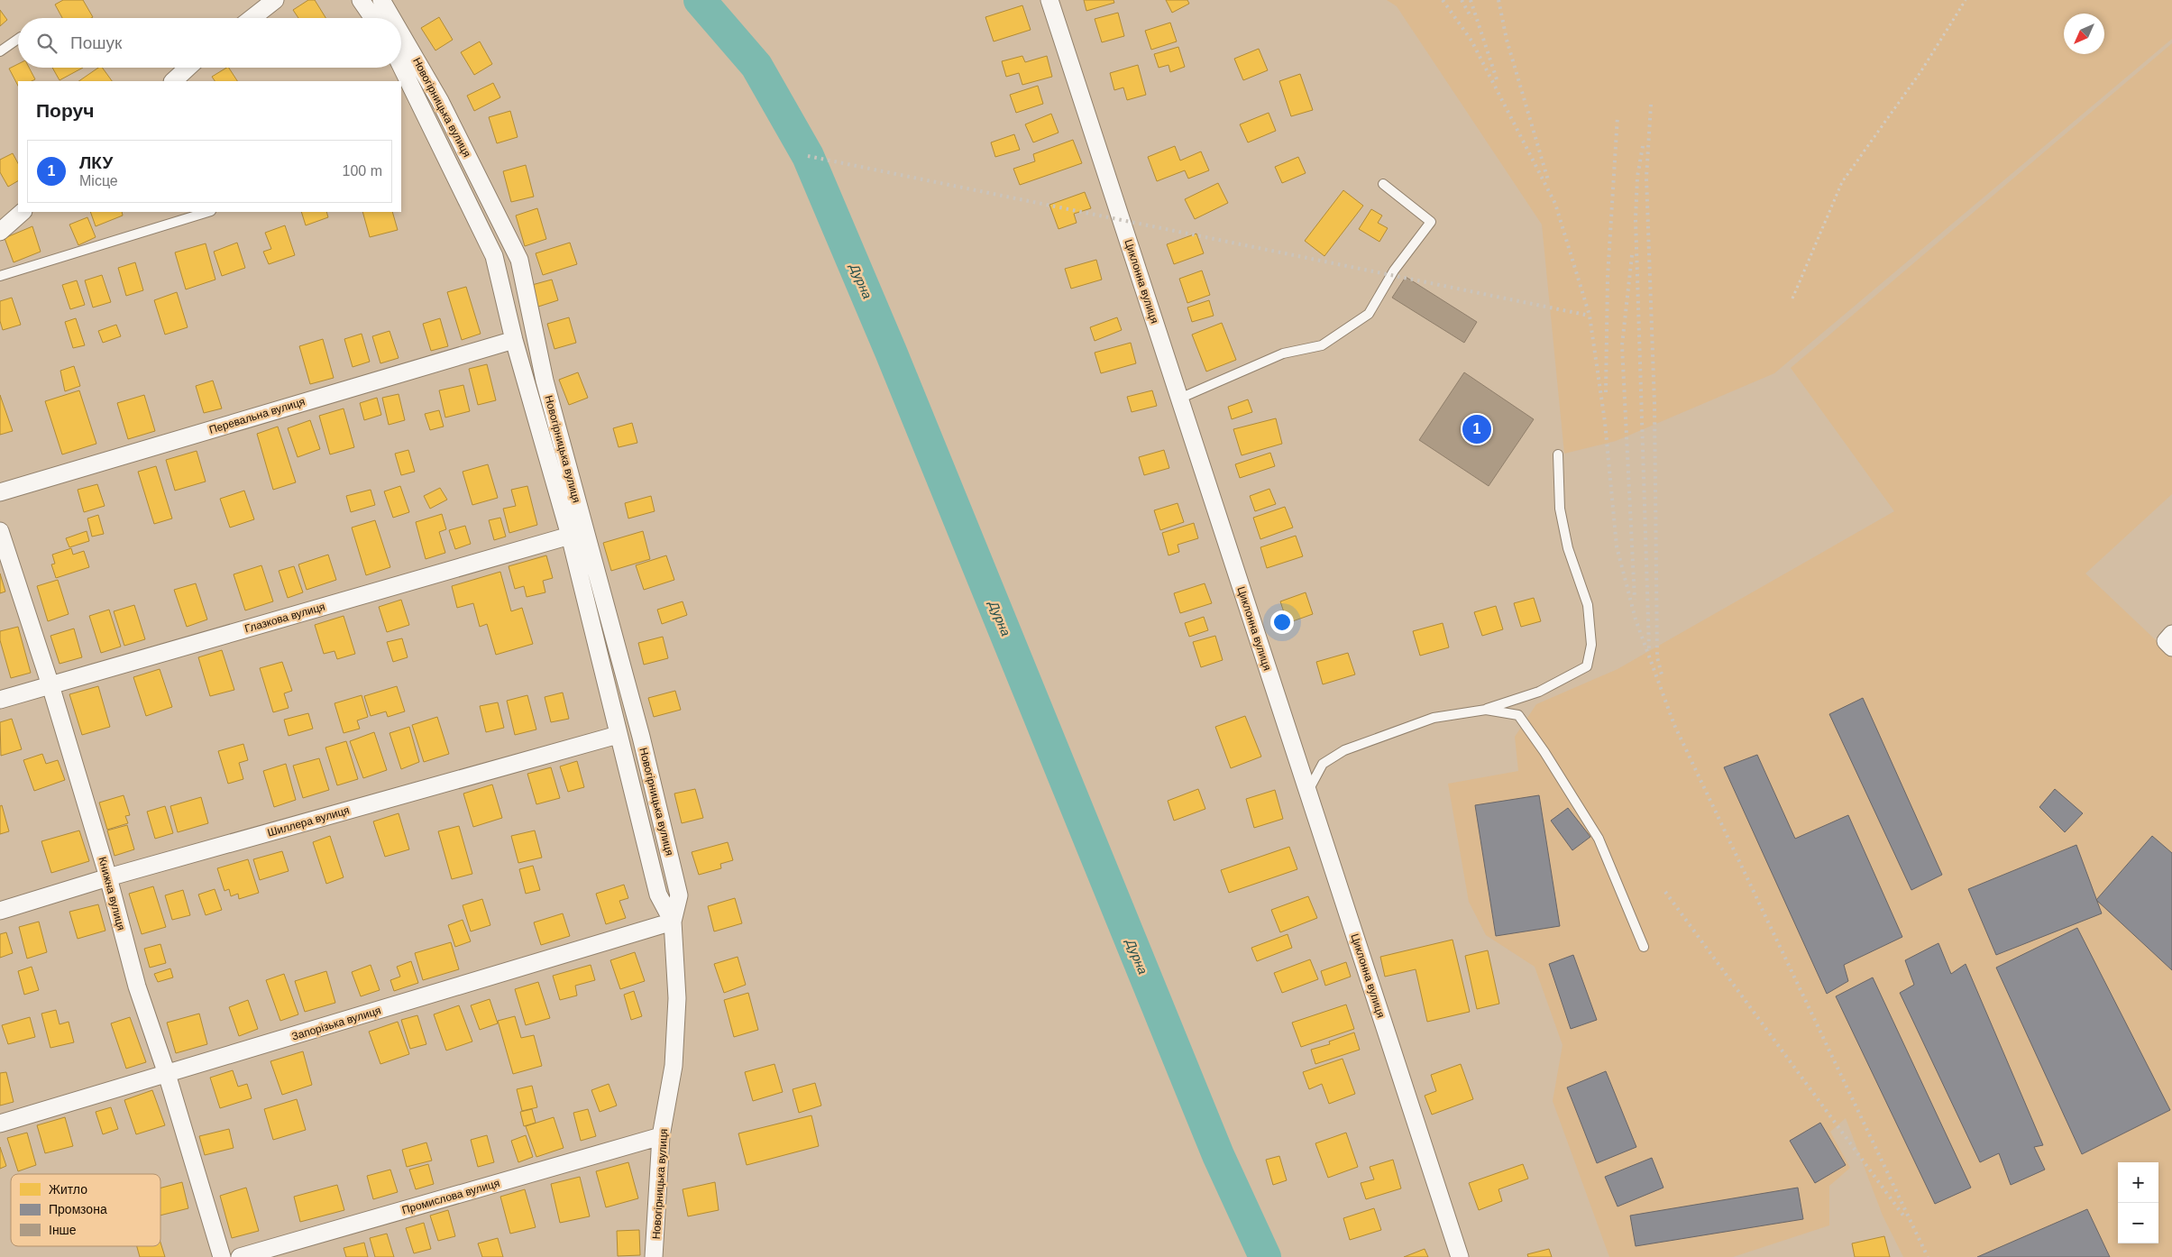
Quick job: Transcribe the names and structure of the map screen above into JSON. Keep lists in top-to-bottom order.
{
  "streets": {
    "street": [
      "Новогірницька вулиця",
      "Циклонна вулиця",
      "Перевальна вулиця",
      "Глазкова вулиця",
      "Шиллера вулиця",
      "Книжна вулиця",
      "Запорізька вулиця",
      "Промислова вулиця"
    ]
  },
  "crossings": [
    ["Новогірницька вулиця", "Перевальна вулиця"],
    ["Новогірницька вулиця", "Глазкова вулиця"],
    ["Новогірницька вулиця", "Шиллера вулиця"],
    ["Новогірницька вулиця", "Запорізька вулиця"],
    ["Новогірницька вулиця", "Промислова вулиця"],
    ["Глазкова вулиця", "Книжна вулиця"],
    ["Шиллера вулиця", "Книжна вулиця"],
    ["Книжна вулиця", "Запорізька вулиця"]
  ],
  "water": ["Дурна"],
  "legend": ["Житло", "Промзона", "Інше"],
  "north": "bottom left",
  "page": {
    "search": "Пошук",
    "heading": "Поруч",
    "list": [
      {
        "mark": "1",
        "name": "ЛКУ",
        "note": "Місце",
        "value": "100 m"
      }
    ],
    "pins": "1",
    "map_buttons": ["+", "−"]
  }
}
